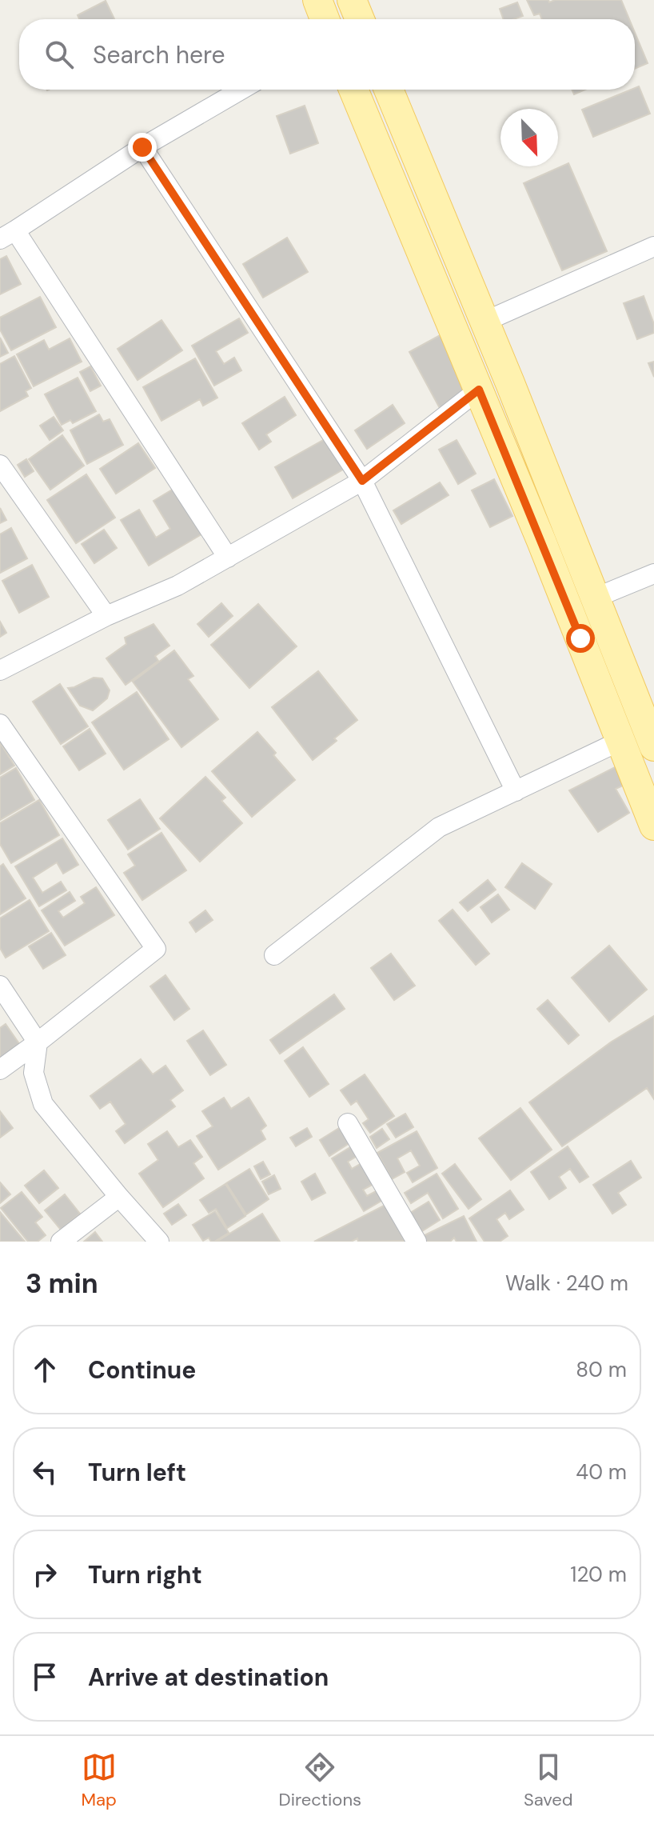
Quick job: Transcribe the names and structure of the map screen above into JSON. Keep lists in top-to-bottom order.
{
  "north": "bottom right",
  "page": {
    "search": "Search here",
    "heading": ["3 min", "Walk · 240 m"],
    "list": [
      ["Continue", "80 m"],
      ["Turn left", "40 m"],
      ["Turn right", "120 m"],
      "Arrive at destination"
    ],
    "nav": ["Map", "Directions", "Saved"]
  }
}
